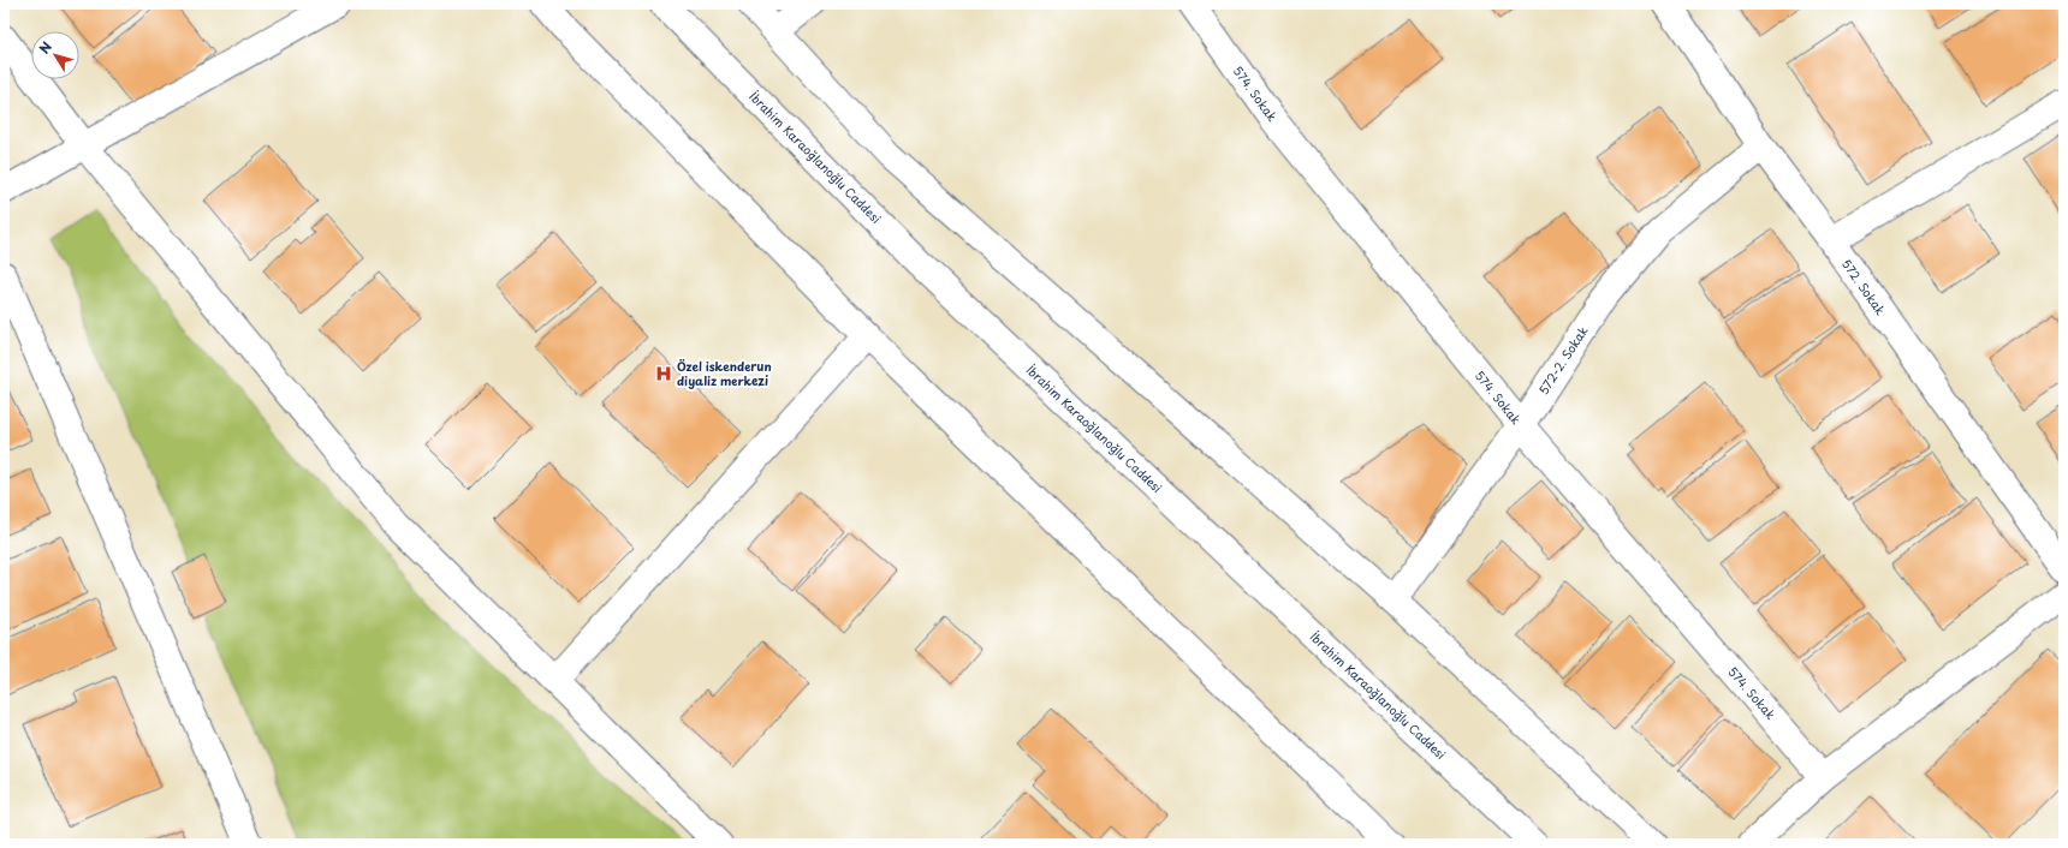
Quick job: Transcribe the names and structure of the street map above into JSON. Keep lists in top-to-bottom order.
{
  "streets": {
    "main road": [
      "574. Sokak",
      "İbrahim Karaoğlanoğlu Caddesi",
      "572. Sokak",
      "572-2. Sokak"
    ]
  },
  "crossings": [
    ["574. Sokak", "572-2. Sokak"],
    ["572. Sokak", "572-2. Sokak"]
  ],
  "places": {
    "hospital": ["Özel iskenderun diyaliz merkezi"]
  },
  "north": "top left"
}
